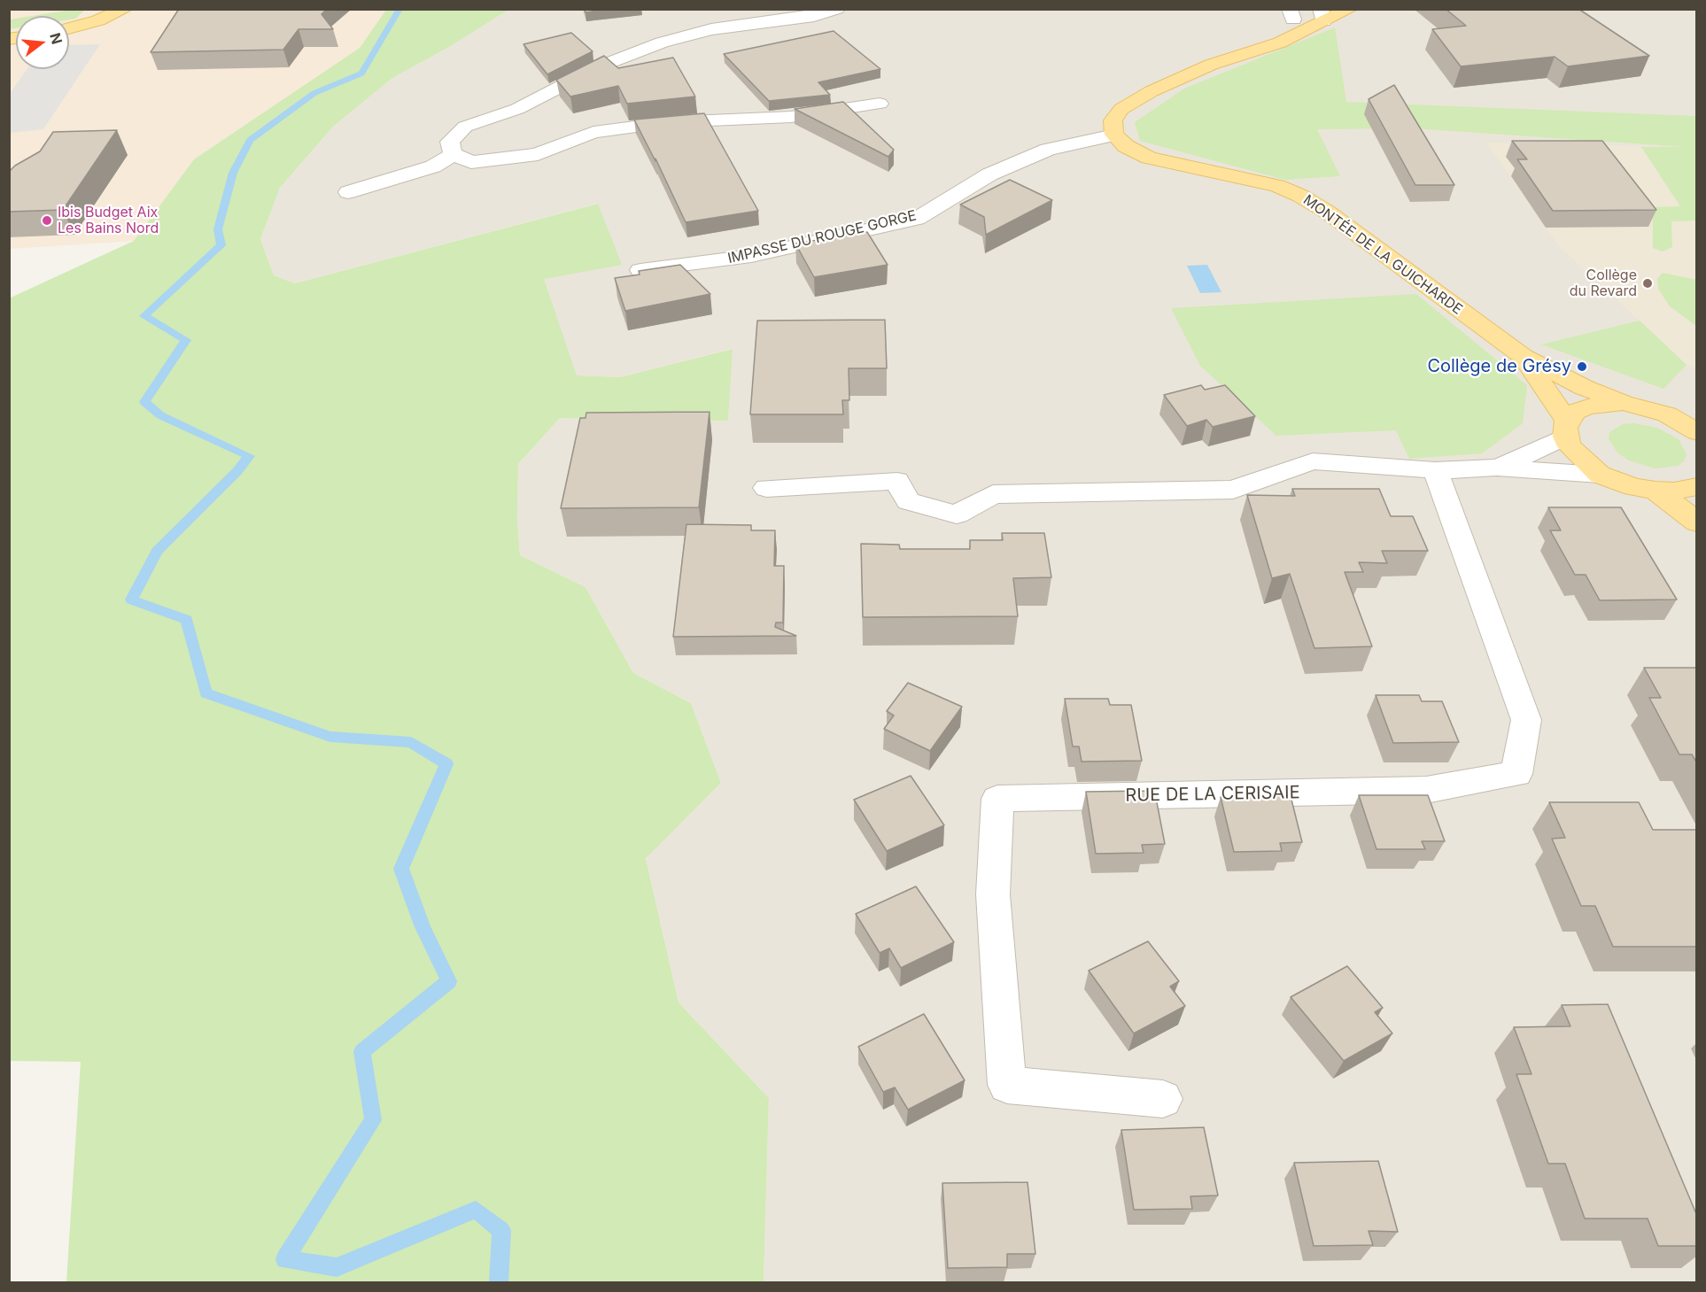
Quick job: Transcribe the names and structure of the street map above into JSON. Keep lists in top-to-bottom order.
{
  "streets": {
    "main road": ["MONTÉE DE LA GUICHARDE"],
    "street": ["IMPASSE DU ROUGE GORGE", "RUE DE LA CERISAIE"]
  },
  "crossings": [
    ["IMPASSE DU ROUGE GORGE", "MONTÉE DE LA GUICHARDE"]
  ],
  "places": ["Ibis Budget Aix Les Bains Nord", "Collège du Revard", "Collège de Grésy"],
  "north": "right"
}
